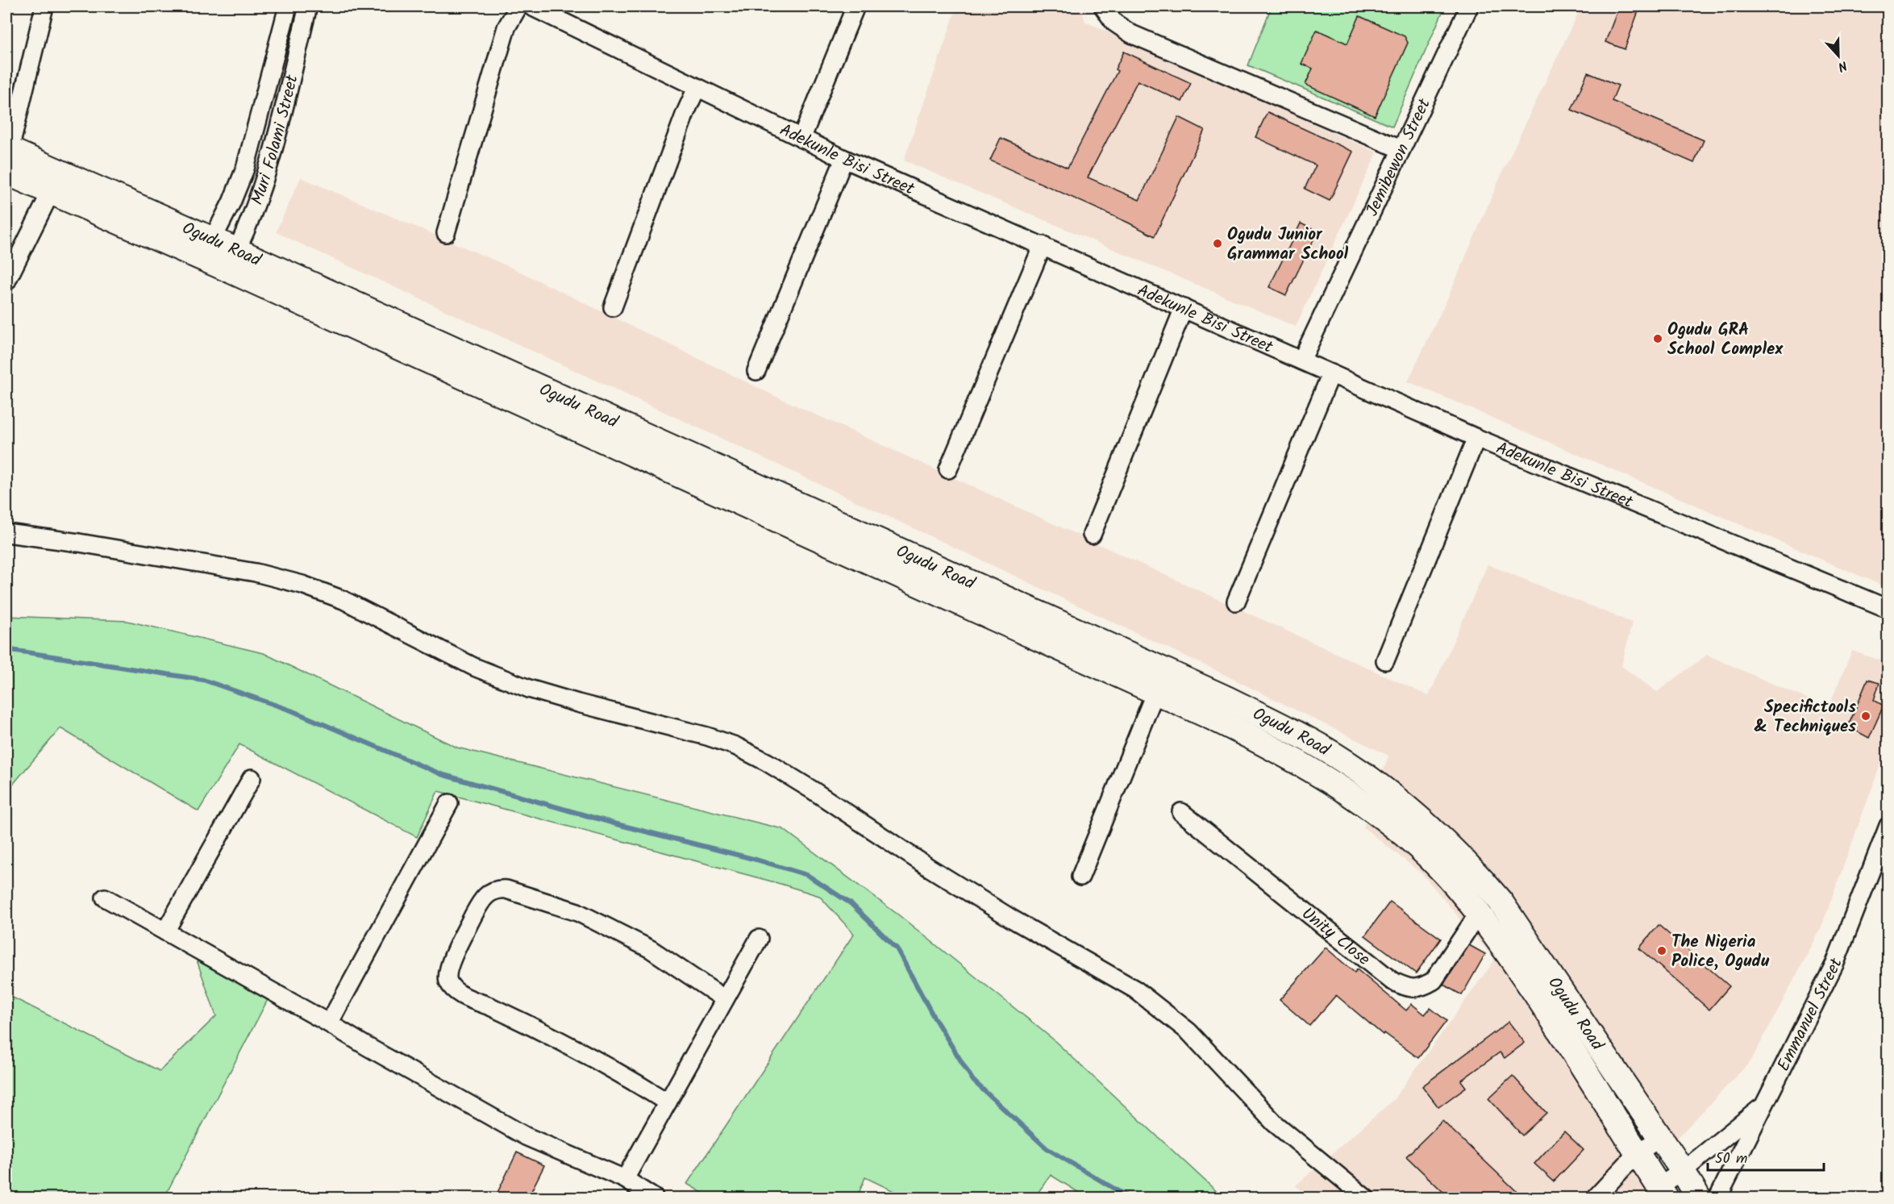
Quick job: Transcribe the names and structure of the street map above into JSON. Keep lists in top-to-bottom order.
{
  "streets": {
    "main road": ["Ogudu Road"],
    "street": [
      "Muri Folami Street",
      "Jemibewon Street",
      "Adekunle Bisi Street",
      "Unity Close",
      "Emmanuel Street"
    ]
  },
  "crossings": [
    ["Muri Folami Street", "Ogudu Road"],
    ["Jemibewon Street", "Adekunle Bisi Street"],
    ["Ogudu Road", "Unity Close"]
  ],
  "places": [
    "Ogudu Junior Grammar School",
    "Ogudu GRA School Complex",
    "Specifictools & Techniques",
    "The Nigeria Police, Ogudu"
  ],
  "scale_bar": "50 m",
  "north": "bottom"
}
